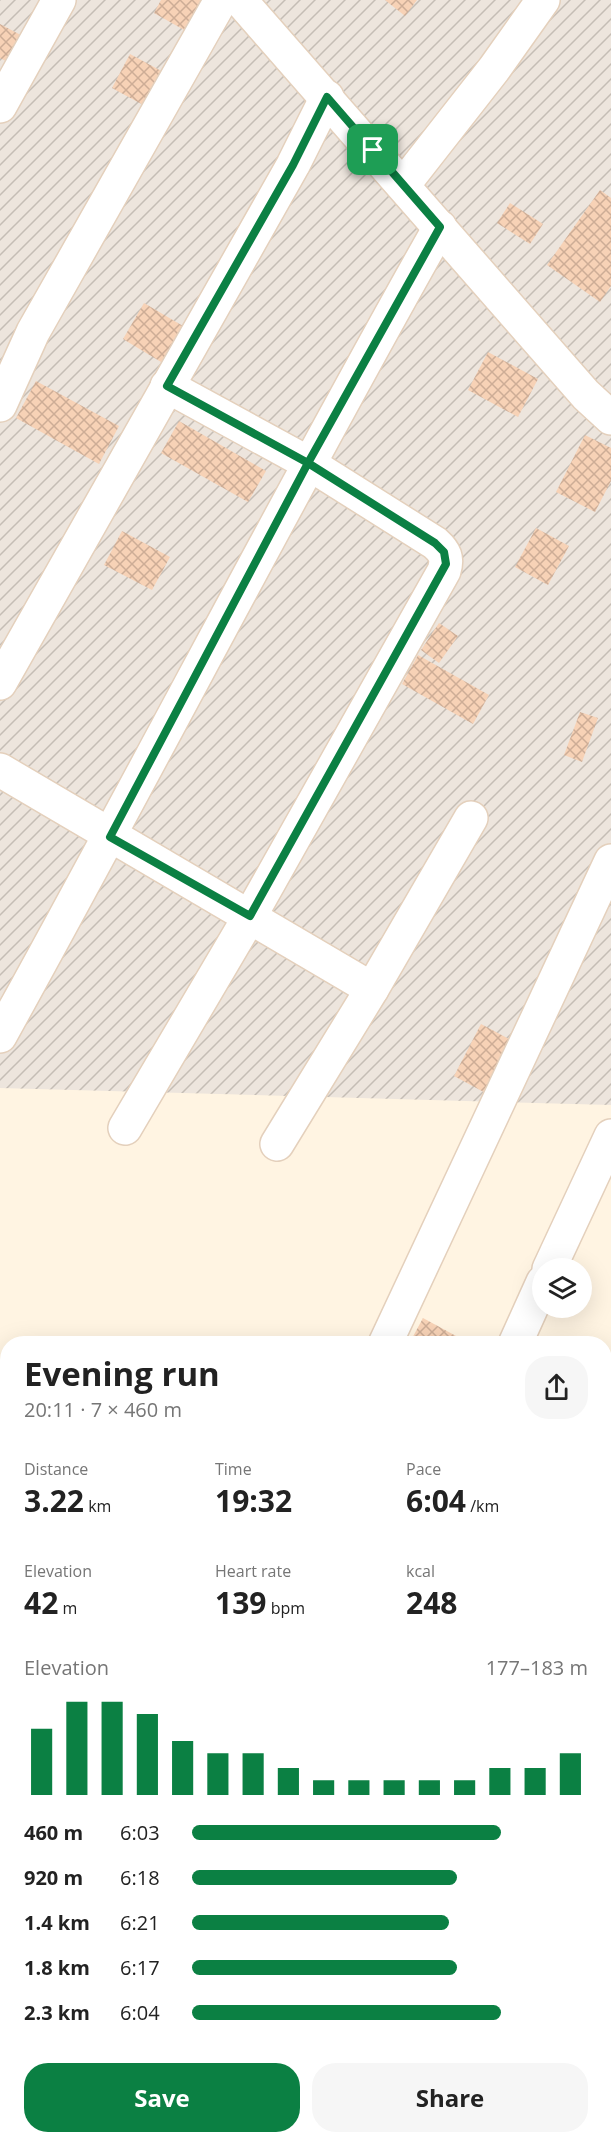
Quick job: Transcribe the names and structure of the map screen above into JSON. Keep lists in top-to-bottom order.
{
  "page": {
    "heading": ["Evening run", "20:11 · 7 × 460 m"],
    "stats": [
      ["Distance", "3.22 km"],
      ["Time", "19:32"],
      ["Pace", "6:04 /km"],
      ["Elevation", "42 m"],
      ["Heart rate", "139 bpm"],
      ["kcal", "248"]
    ],
    "chart": ["Elevation", "177–183 m"],
    "list": [
      {
        "name": "460 m",
        "note": "6:03"
      },
      {
        "name": "920 m",
        "note": "6:18"
      },
      {
        "name": "1.4 km",
        "note": "6:21"
      },
      {
        "name": "1.8 km",
        "note": "6:17"
      },
      {
        "name": "2.3 km",
        "note": "6:04"
      }
    ],
    "buttons": ["Save", "Share"]
  }
}
